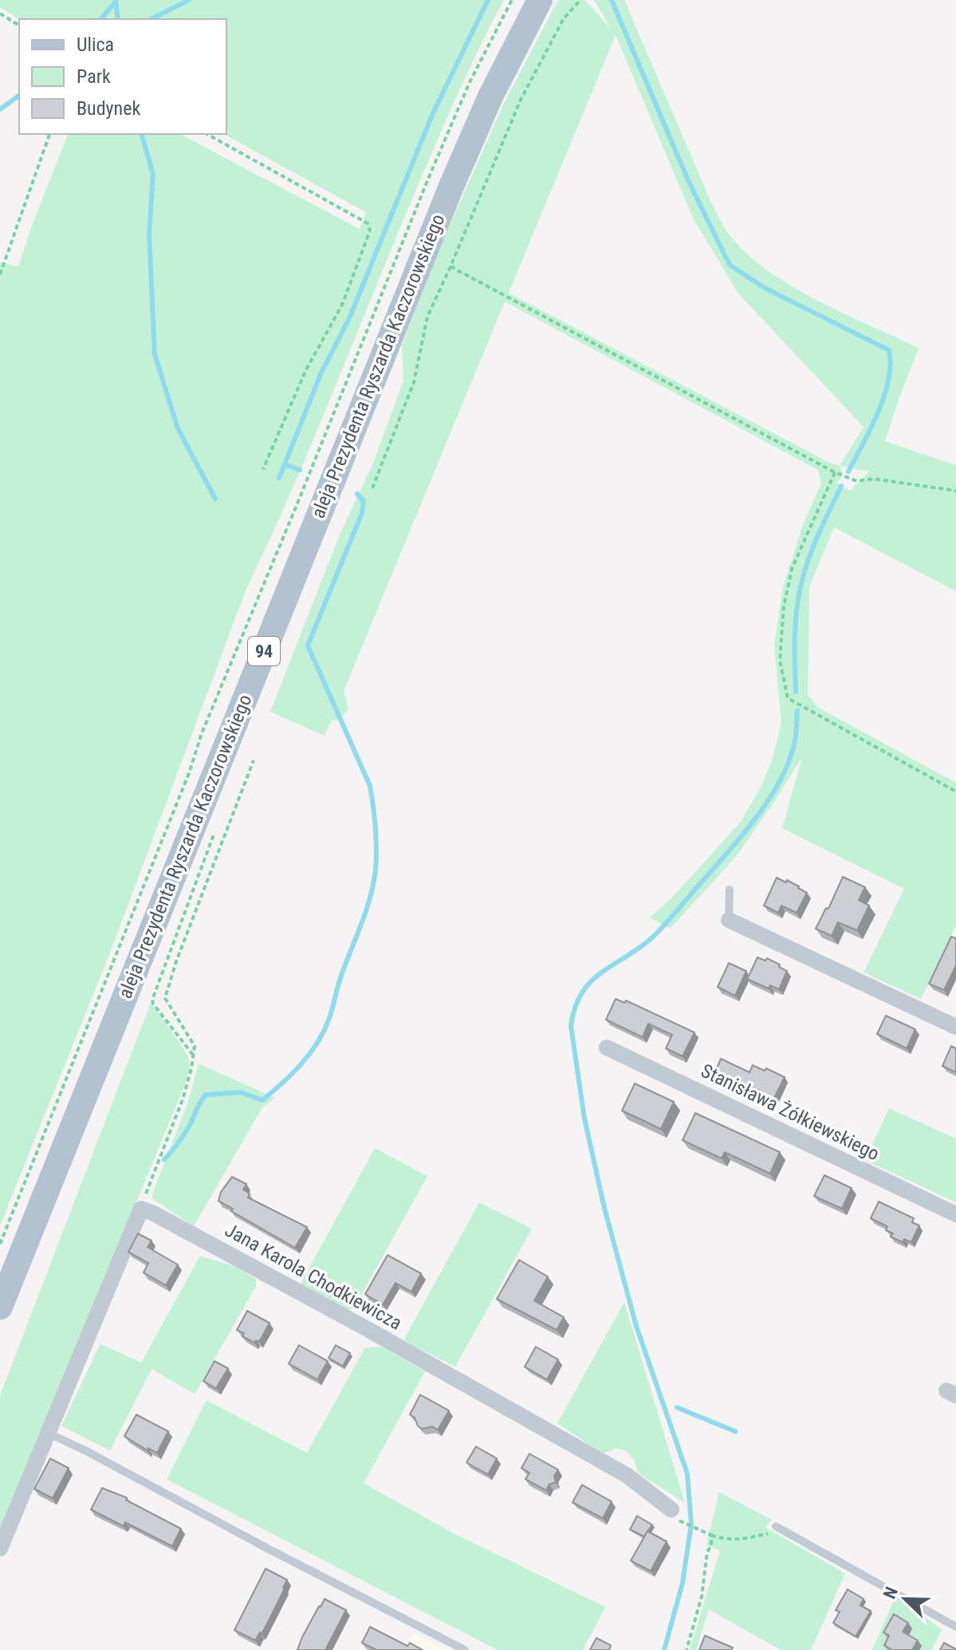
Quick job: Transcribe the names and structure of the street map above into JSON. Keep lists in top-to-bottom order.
{
  "streets": {
    "main road": ["aleja Prezydenta Ryszarda Kaczorowskiego", "94"],
    "street": ["Stanisława Żółkiewskiego", "Jana Karola Chodkiewicza"]
  },
  "legend": ["Ulica", "Park", "Budynek"],
  "north": "top left"
}
